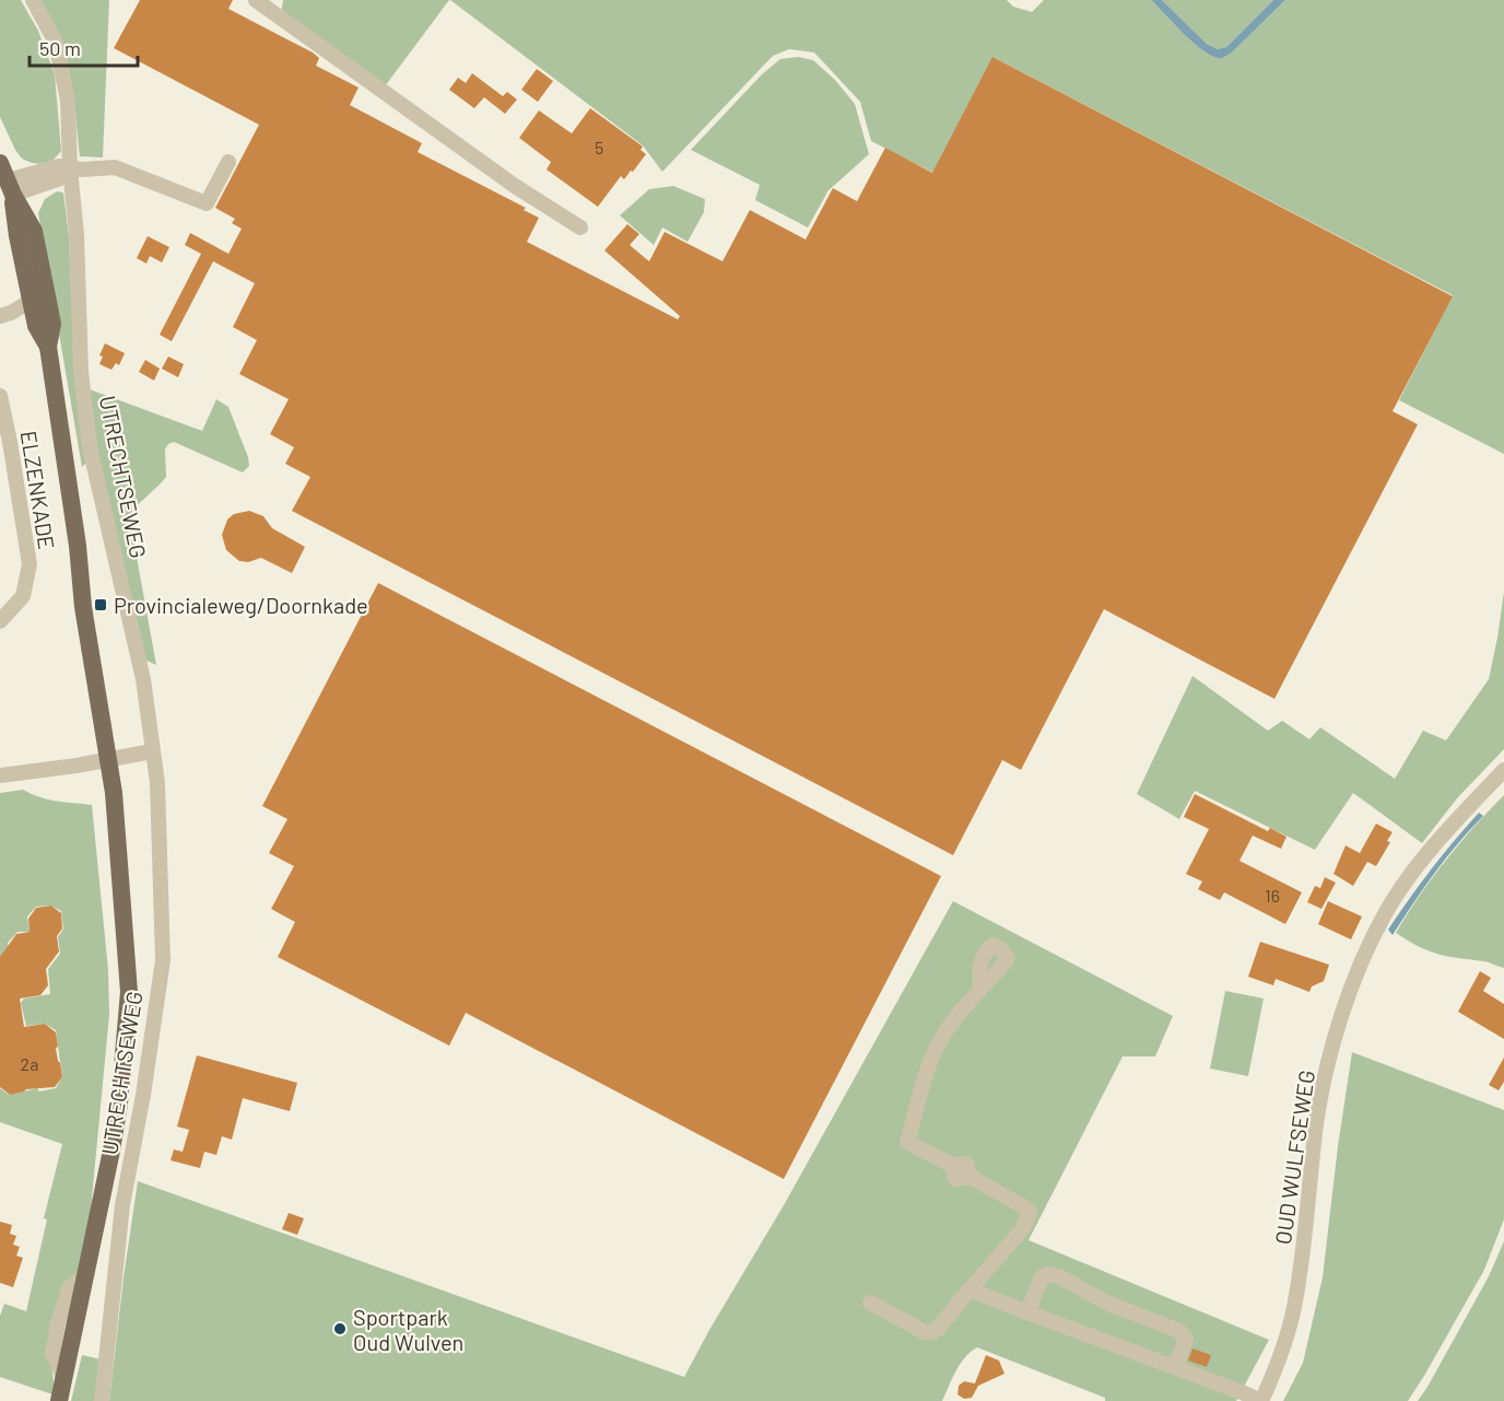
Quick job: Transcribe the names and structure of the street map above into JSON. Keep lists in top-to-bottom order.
{
  "streets": {
    "main road": ["UTRECHTSEWEG"],
    "street": ["ELZENKADE", "OUD WULFSEWEG"]
  },
  "places": {
    "transit": ["Provincialeweg/Doornkade"],
    "other": ["Sportpark Oud Wulven"]
  },
  "house_numbers": ["5", "16", "2a"],
  "scale_bar": "50 m"
}
